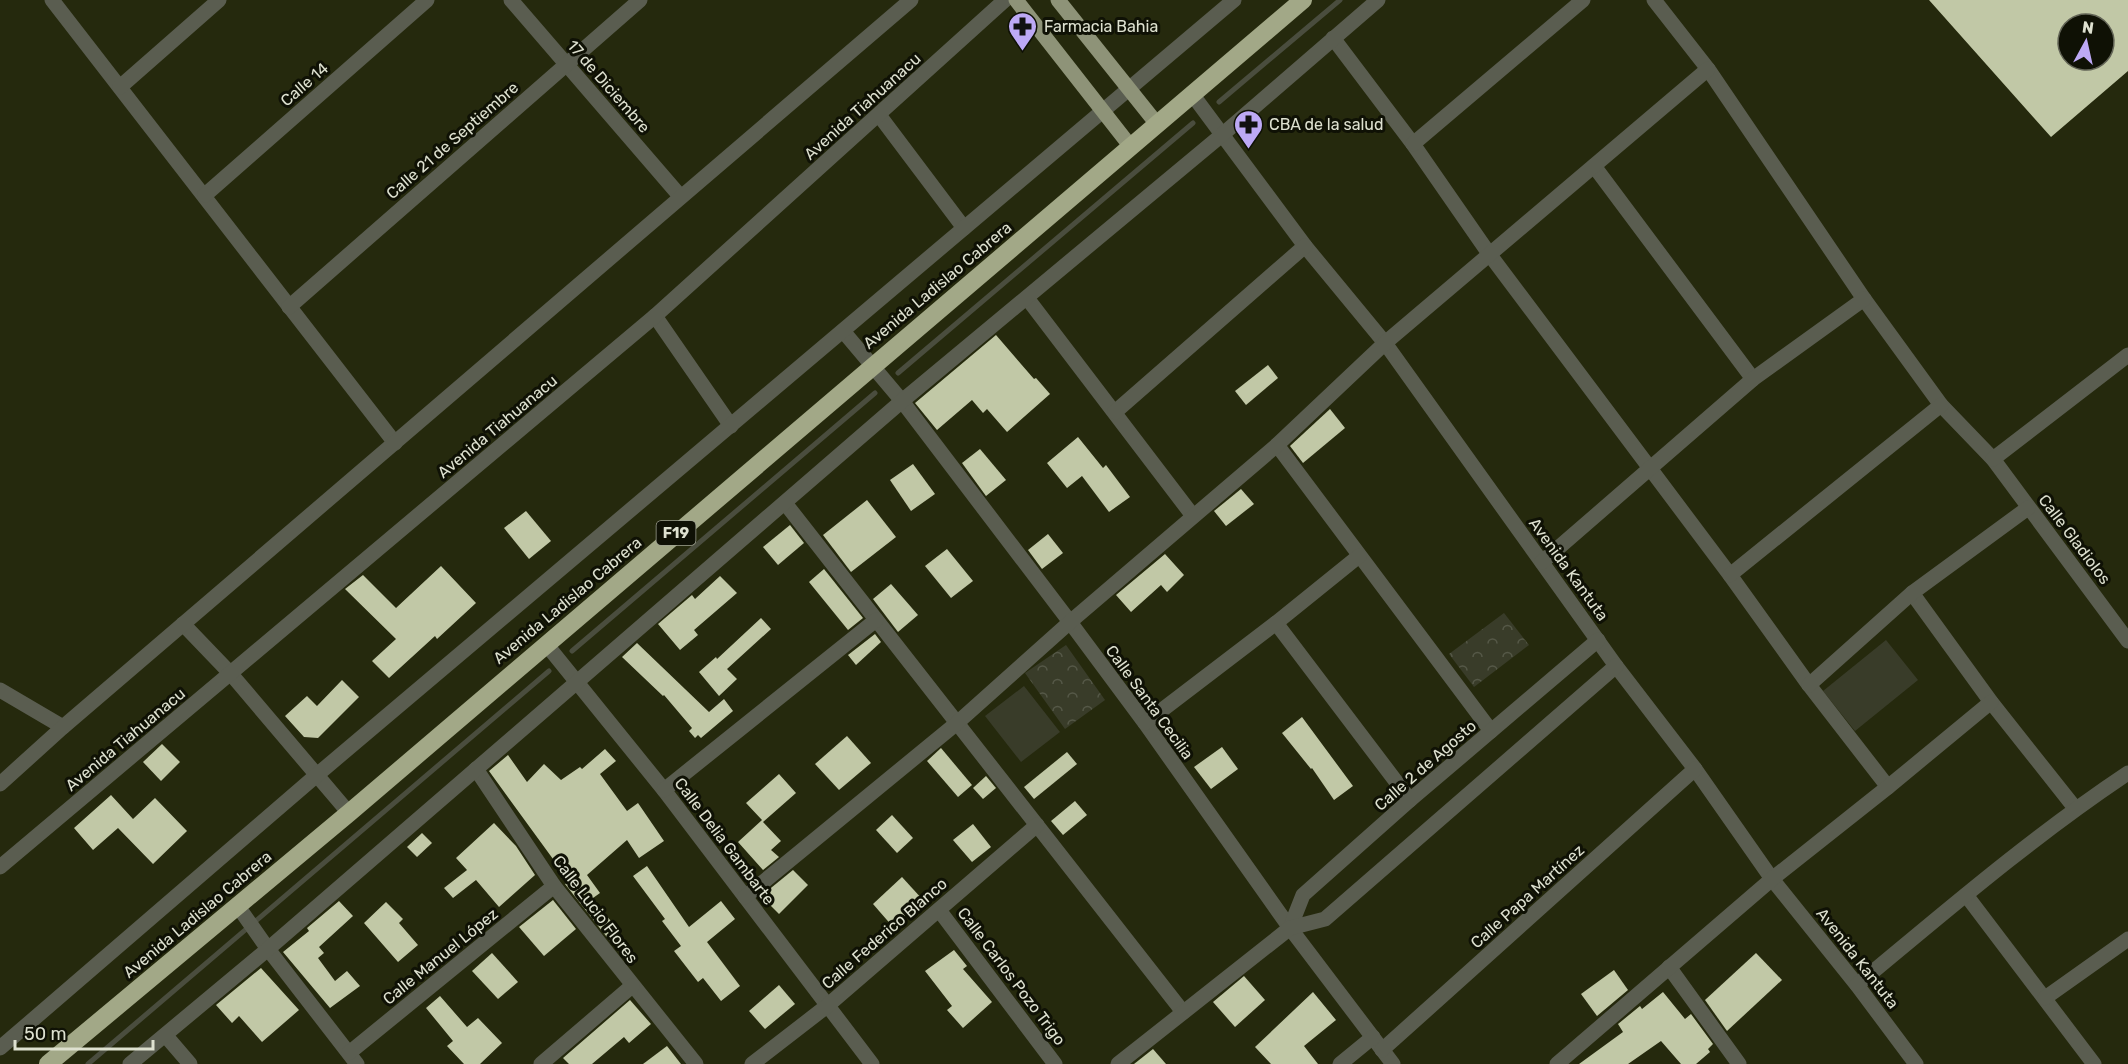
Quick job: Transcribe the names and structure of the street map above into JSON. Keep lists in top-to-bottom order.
{
  "streets": {
    "highway": ["Avenida Ladislao Cabrera", "F19"],
    "street": [
      "Calle 14",
      "17 de Diciembre",
      "Avenida Tiahuanacu",
      "Calle 21 de Septiembre",
      "Calle Gladiolos",
      "Avenida Kantuta",
      "Calle Santa Cecilia",
      "Calle 2 de Agosto",
      "Calle Delia Gambarte",
      "Calle Papa Martínez",
      "Calle Lucio Flores",
      "Calle Federico Blanco",
      "Calle Manuel López",
      "Calle Carlos Pozo Trigo"
    ]
  },
  "crossings": [
    ["17 de Diciembre", "Calle 21 de Septiembre"],
    ["Avenida Ladislao Cabrera", "Avenida Kantuta"],
    ["Avenida Ladislao Cabrera", "Calle Santa Cecilia"],
    ["Avenida Ladislao Cabrera", "Calle Delia Gambarte"],
    ["Avenida Kantuta", "Calle 2 de Agosto"],
    ["Avenida Kantuta", "Calle Papa Martínez"],
    ["Calle Santa Cecilia", "Calle 2 de Agosto"],
    ["Calle Santa Cecilia", "Calle Papa Martínez"],
    ["Calle Delia Gambarte", "Calle Federico Blanco"],
    ["Calle Lucio Flores", "Calle Manuel López"],
    ["Calle Federico Blanco", "Calle Carlos Pozo Trigo"]
  ],
  "places": {
    "pharmacy": ["Farmacia Bahia", "CBA de la salud"]
  },
  "scale_bar": "50 m",
  "north": "top"
}
